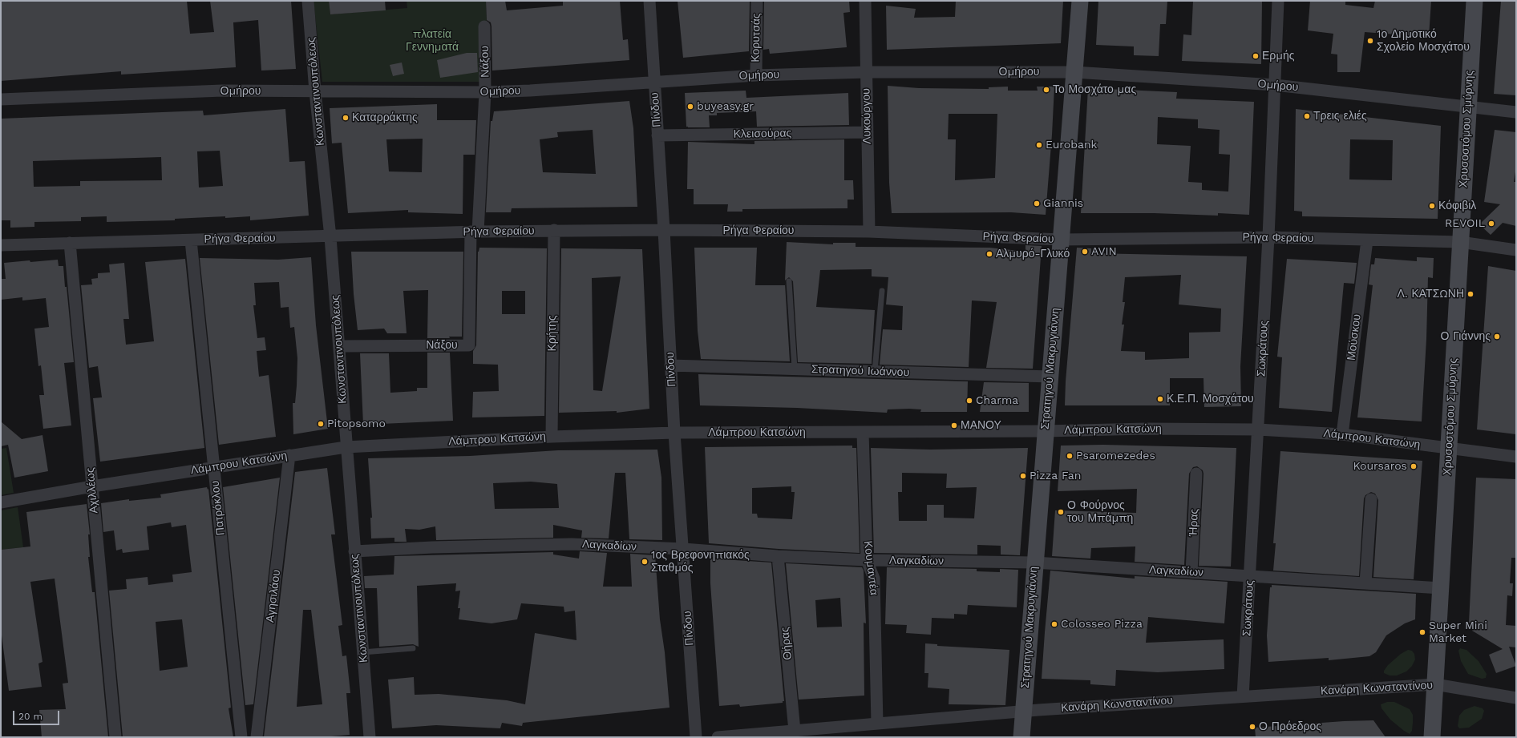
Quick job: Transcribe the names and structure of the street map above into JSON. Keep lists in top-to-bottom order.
{
  "streets": {
    "main road": ["Χρυσοστόμου Σμύρνης", "Στρατηγού Μακρυγιάννη"],
    "street": [
      "Κορυτσάς",
      "Νάξου",
      "Ομήρου",
      "Κωνσταντινουπόλεως",
      "Πίνδου",
      "Λυκούργου",
      "Κλεισούρας",
      "Ρήγα Φεραίου",
      "Κρήτης",
      "Μούσκου",
      "Σωκράτους",
      "Στρατηγού Ιωάννου",
      "Λάμπρου Κατσώνη",
      "Αχιλλέως",
      "Πατρόκλου",
      "Ήρας",
      "Λαγκαδίων",
      "Κουμαντέα",
      "Αγησιλάου",
      "Θήρας",
      "Κανάρη Κωνσταντίνου"
    ]
  },
  "crossings": [
    ["Κορυτσάς", "Ομήρου"],
    ["Νάξου", "Ομήρου"],
    ["Νάξου", "Κωνσταντινουπόλεως"],
    ["Νάξου", "Ρήγα Φεραίου"],
    ["Ομήρου", "Κωνσταντινουπόλεως"],
    ["Ομήρου", "Πίνδου"],
    ["Ομήρου", "Λυκούργου"],
    ["Ομήρου", "Χρυσοστόμου Σμύρνης"],
    ["Ομήρου", "Σωκράτους"],
    ["Ομήρου", "Στρατηγού Μακρυγιάννη"],
    ["Κωνσταντινουπόλεως", "Ρήγα Φεραίου"],
    ["Κωνσταντινουπόλεως", "Λάμπρου Κατσώνη"],
    ["Κωνσταντινουπόλεως", "Λαγκαδίων"],
    ["Πίνδου", "Κλεισούρας"],
    ["Πίνδου", "Ρήγα Φεραίου"],
    ["Πίνδου", "Στρατηγού Ιωάννου"],
    ["Πίνδου", "Λάμπρου Κατσώνη"],
    ["Πίνδου", "Λαγκαδίων"],
    ["Λυκούργου", "Κλεισούρας"],
    ["Λυκούργου", "Ρήγα Φεραίου"],
    ["Χρυσοστόμου Σμύρνης", "Ρήγα Φεραίου"],
    ["Χρυσοστόμου Σμύρνης", "Λάμπρου Κατσώνη"],
    ["Χρυσοστόμου Σμύρνης", "Λαγκαδίων"],
    ["Χρυσοστόμου Σμύρνης", "Κανάρη Κωνσταντίνου"],
    ["Ρήγα Φεραίου", "Κρήτης"],
    ["Ρήγα Φεραίου", "Μούσκου"],
    ["Ρήγα Φεραίου", "Σωκράτους"],
    ["Ρήγα Φεραίου", "Στρατηγού Μακρυγιάννη"],
    ["Ρήγα Φεραίου", "Αχιλλέως"],
    ["Ρήγα Φεραίου", "Πατρόκλου"],
    ["Κρήτης", "Λάμπρου Κατσώνη"],
    ["Μούσκου", "Λάμπρου Κατσώνη"],
    ["Σωκράτους", "Λάμπρου Κατσώνη"],
    ["Σωκράτους", "Λαγκαδίων"],
    ["Σωκράτους", "Κανάρη Κωνσταντίνου"],
    ["Στρατηγού Μακρυγιάννη", "Στρατηγού Ιωάννου"],
    ["Στρατηγού Μακρυγιάννη", "Λάμπρου Κατσώνη"],
    ["Στρατηγού Μακρυγιάννη", "Λαγκαδίων"],
    ["Στρατηγού Μακρυγιάννη", "Κανάρη Κωνσταντίνου"],
    ["Λάμπρου Κατσώνη", "Αχιλλέως"],
    ["Λάμπρου Κατσώνη", "Πατρόκλου"],
    ["Λάμπρου Κατσώνη", "Κουμαντέα"],
    ["Λάμπρου Κατσώνη", "Αγησιλάου"],
    ["Ήρας", "Λαγκαδίων"],
    ["Λαγκαδίων", "Κουμαντέα"],
    ["Λαγκαδίων", "Θήρας"],
    ["Κουμαντέα", "Κανάρη Κωνσταντίνου"],
    ["Θήρας", "Κανάρη Κωνσταντίνου"]
  ],
  "parks": ["πλατεία Γεννηματά"],
  "places": [
    "1ο Δημοτικό Σχολείο Μοσχάτου",
    "Ερμής",
    "Το Μοσχάτο μας",
    "buyeasy.gr",
    "Τρεις ελιές",
    "Καταρράκτης",
    "Eurobank",
    "Giannis",
    "Κόφιβιλ",
    "REVOIL",
    "AVIN",
    "Αλμυρό-Γλυκό",
    "Λ. ΚΑΤΣΩΝΗ",
    "Ο Γιάννης",
    "Κ.Ε.Π. Μοσχάτου",
    "Charma",
    "Pitopsomo",
    "ΜΑΝΟΥ",
    "Psaromezedes",
    "Koursaros",
    "Pizza Fan",
    "Ο Φούρνος του Μπάμπη",
    "1ος Βρεφονηπιακός Σταθμός",
    "Colosseo Pizza",
    "Super Mini Market",
    "Ο Πρόεδρος"
  ],
  "scale_bar": "20 m"
}
